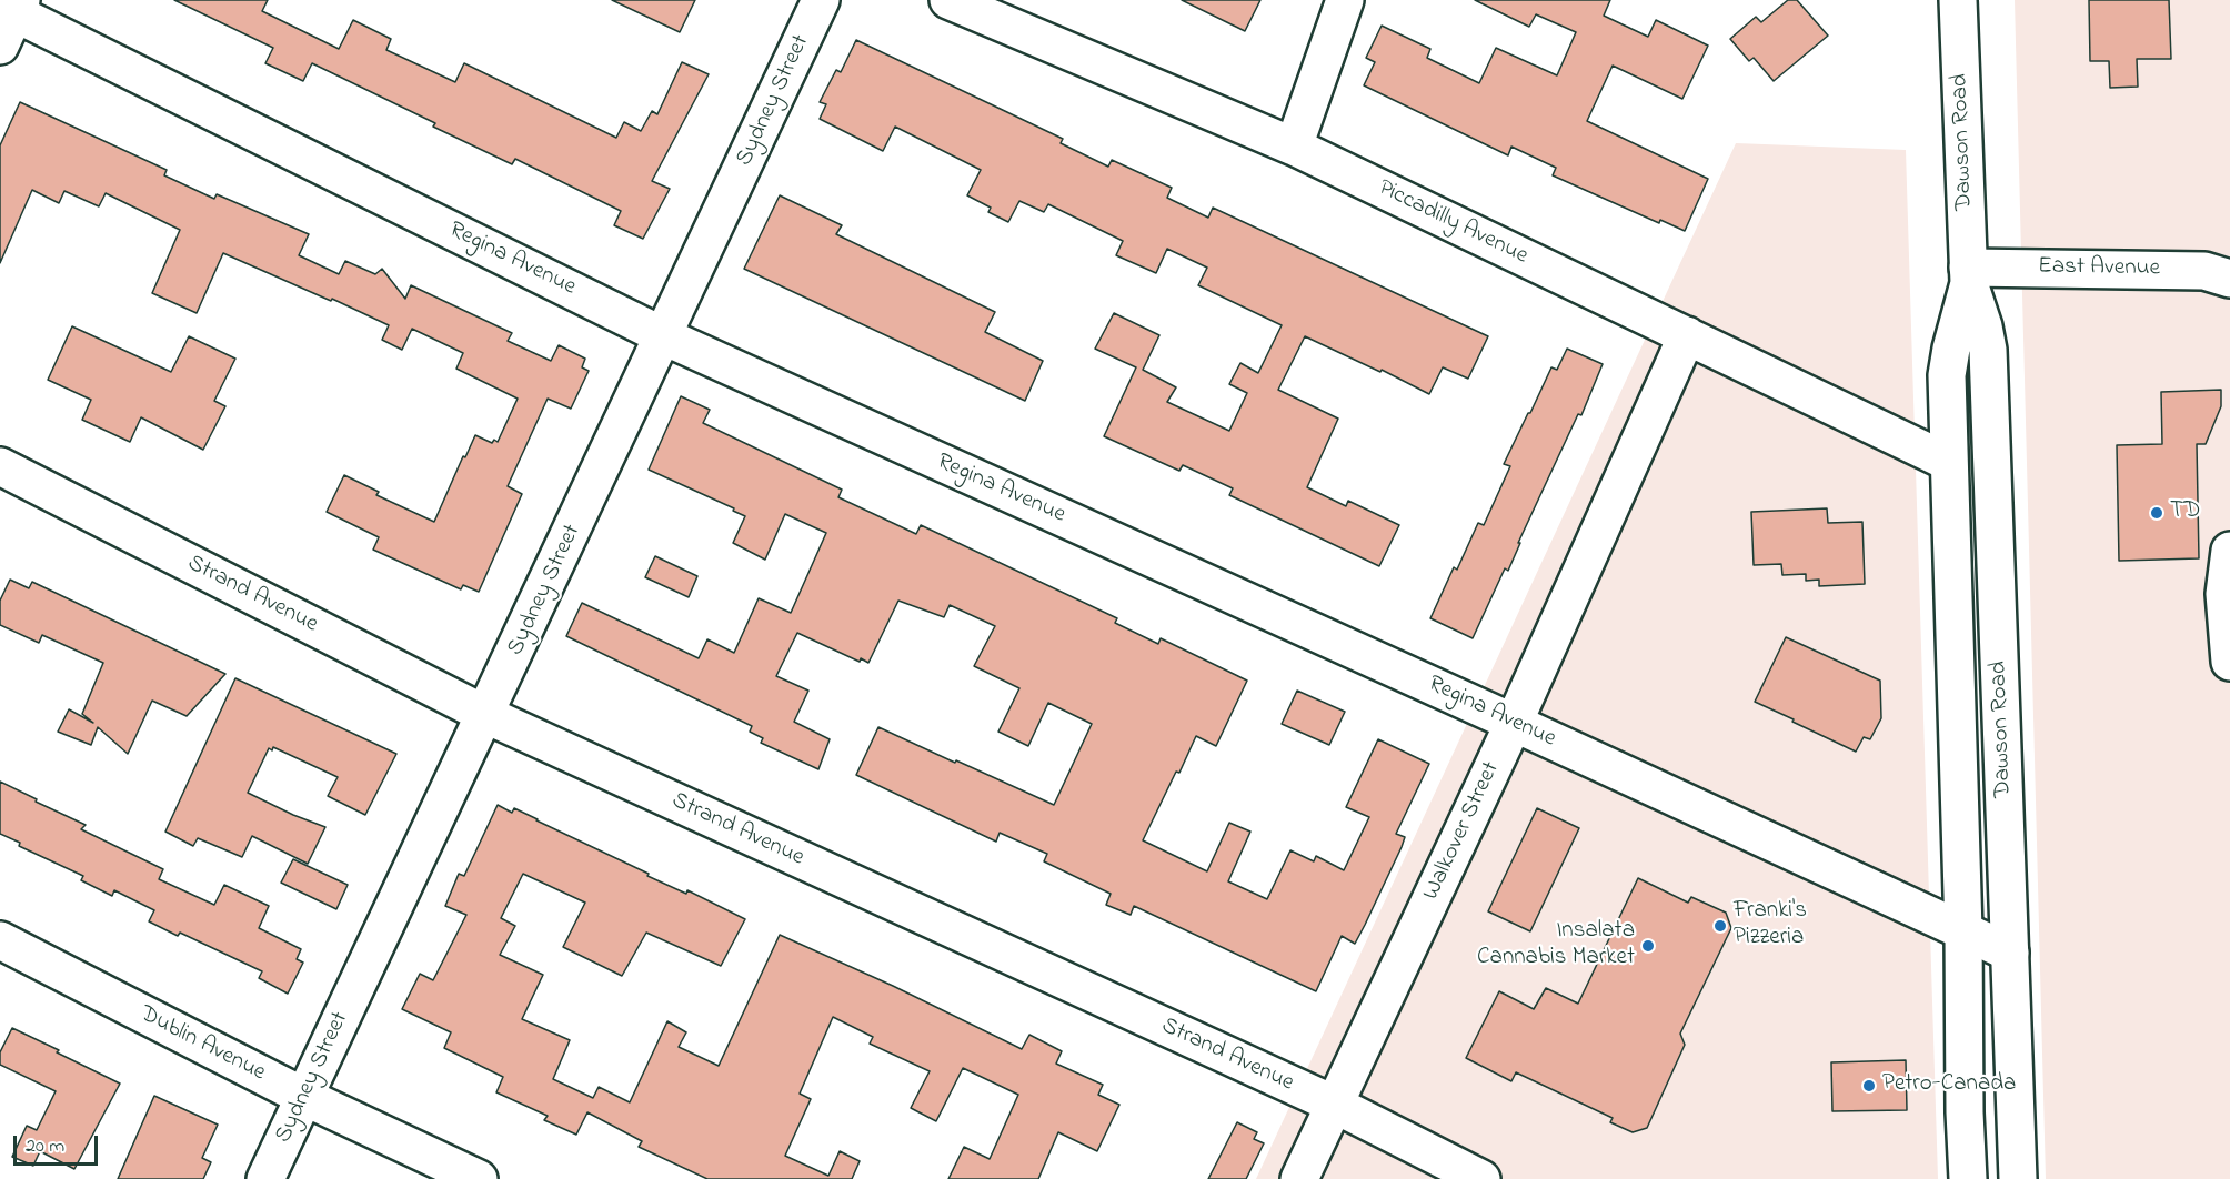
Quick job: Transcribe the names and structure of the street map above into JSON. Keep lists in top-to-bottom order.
{
  "streets": {
    "street": [
      "Sydney Street",
      "Dawson Road",
      "Piccadilly Avenue",
      "Regina Avenue",
      "East Avenue",
      "Strand Avenue",
      "Walkover Street",
      "Dublin Avenue"
    ]
  },
  "crossings": [
    ["Sydney Street", "Regina Avenue"],
    ["Sydney Street", "Strand Avenue"],
    ["Sydney Street", "Dublin Avenue"],
    ["Dawson Road", "Piccadilly Avenue"],
    ["Dawson Road", "Regina Avenue"],
    ["Dawson Road", "East Avenue"],
    ["Piccadilly Avenue", "Walkover Street"],
    ["Regina Avenue", "Walkover Street"],
    ["Strand Avenue", "Walkover Street"]
  ],
  "places": [
    "TD",
    "Franki's Pizzeria",
    "Insalata Cannabis Market",
    "Petro-Canada"
  ],
  "scale_bar": "20 m"
}
